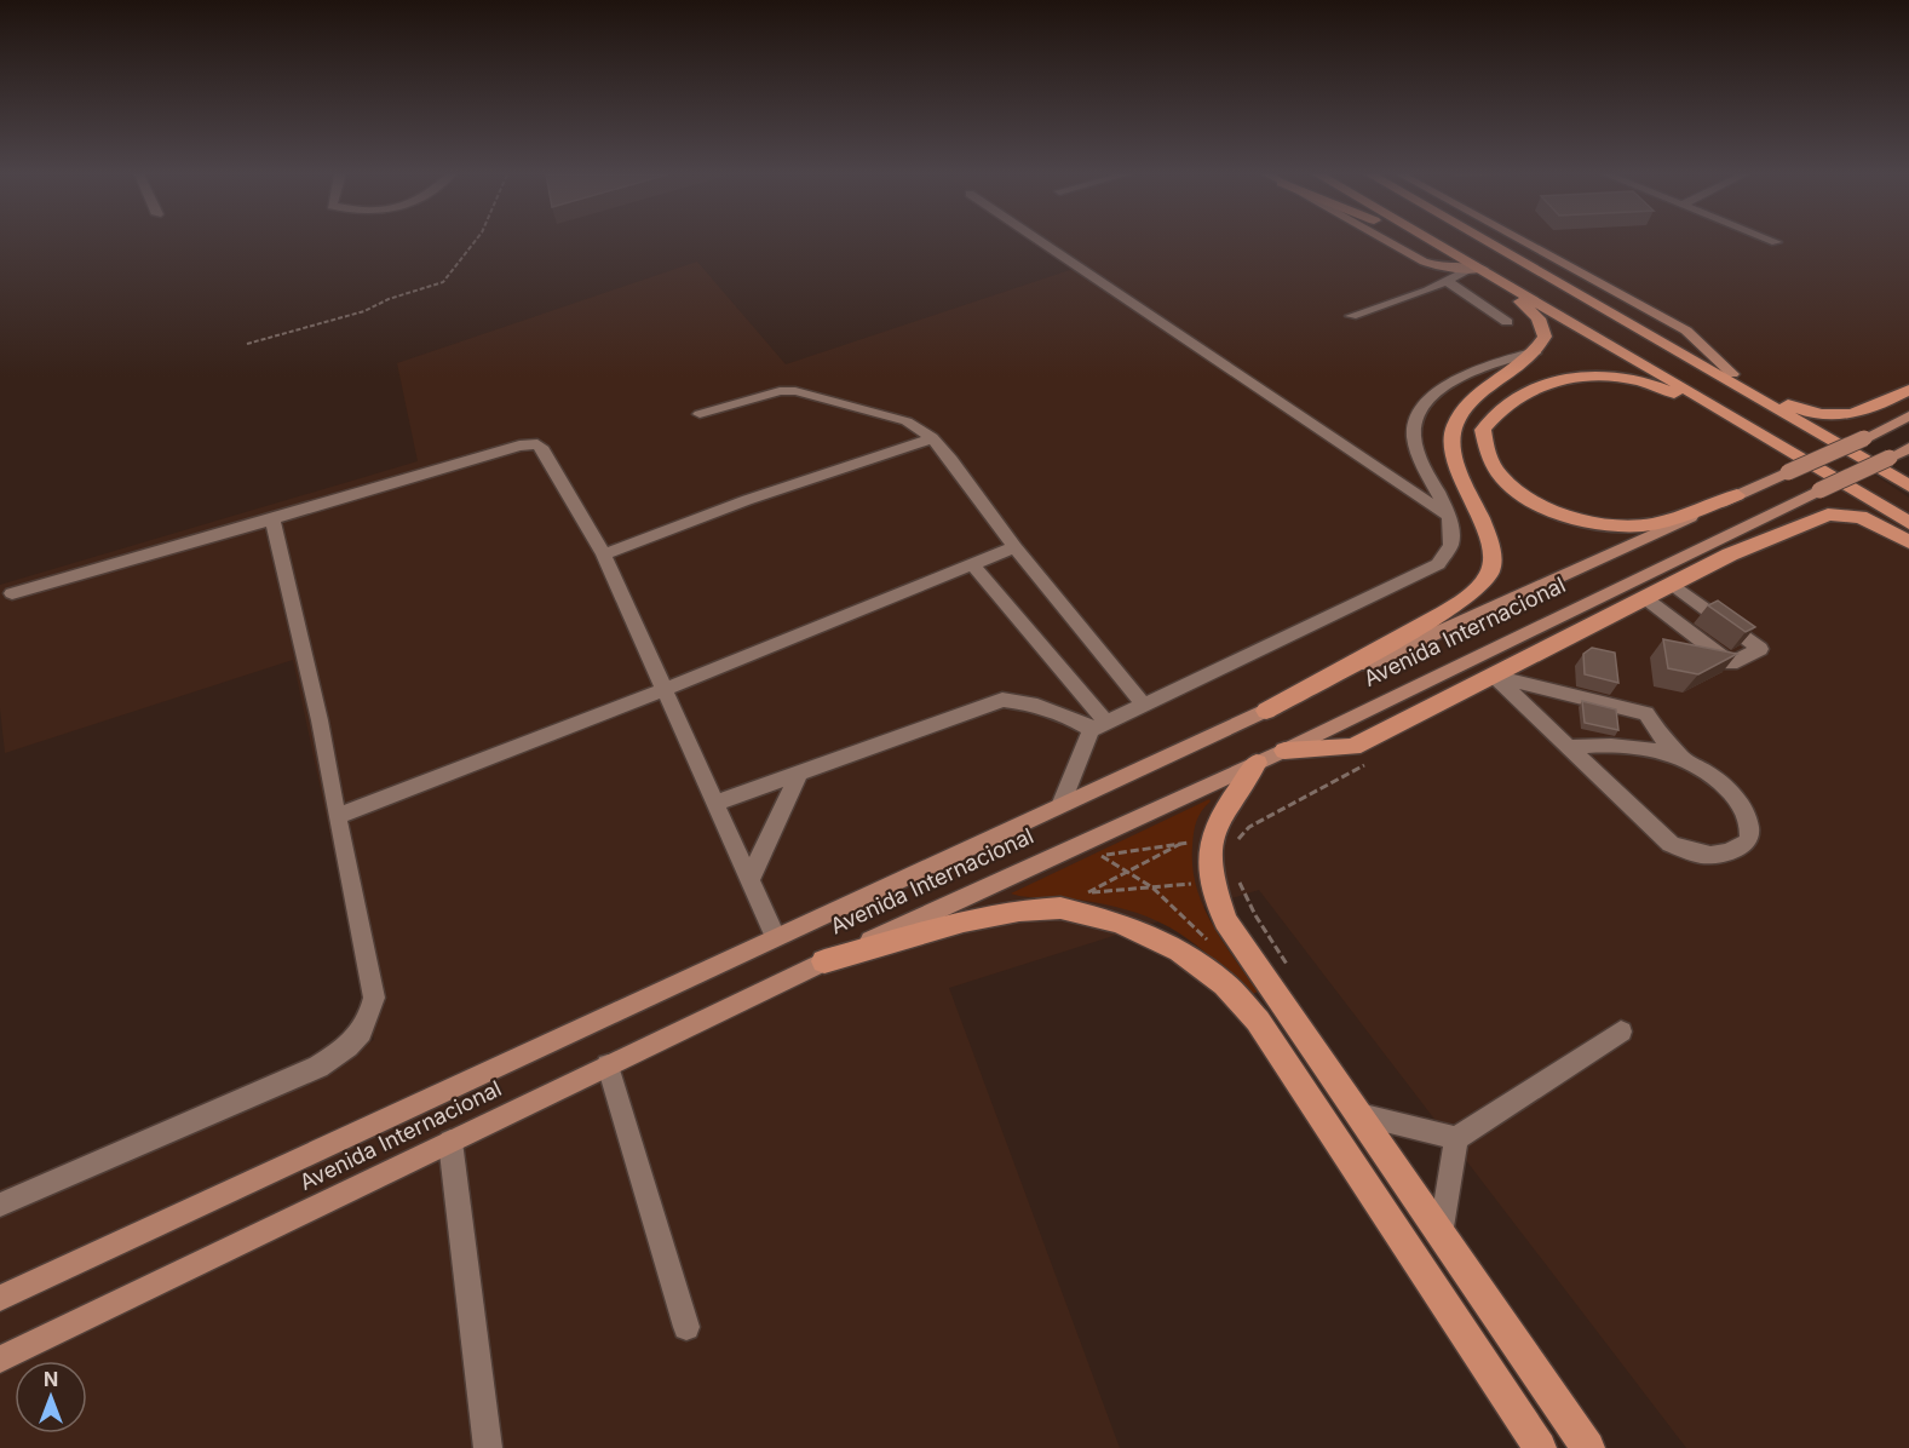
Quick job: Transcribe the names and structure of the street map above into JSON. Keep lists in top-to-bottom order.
{
  "streets": {
    "main road": ["Avenida Internacional"]
  },
  "north": "top"
}
